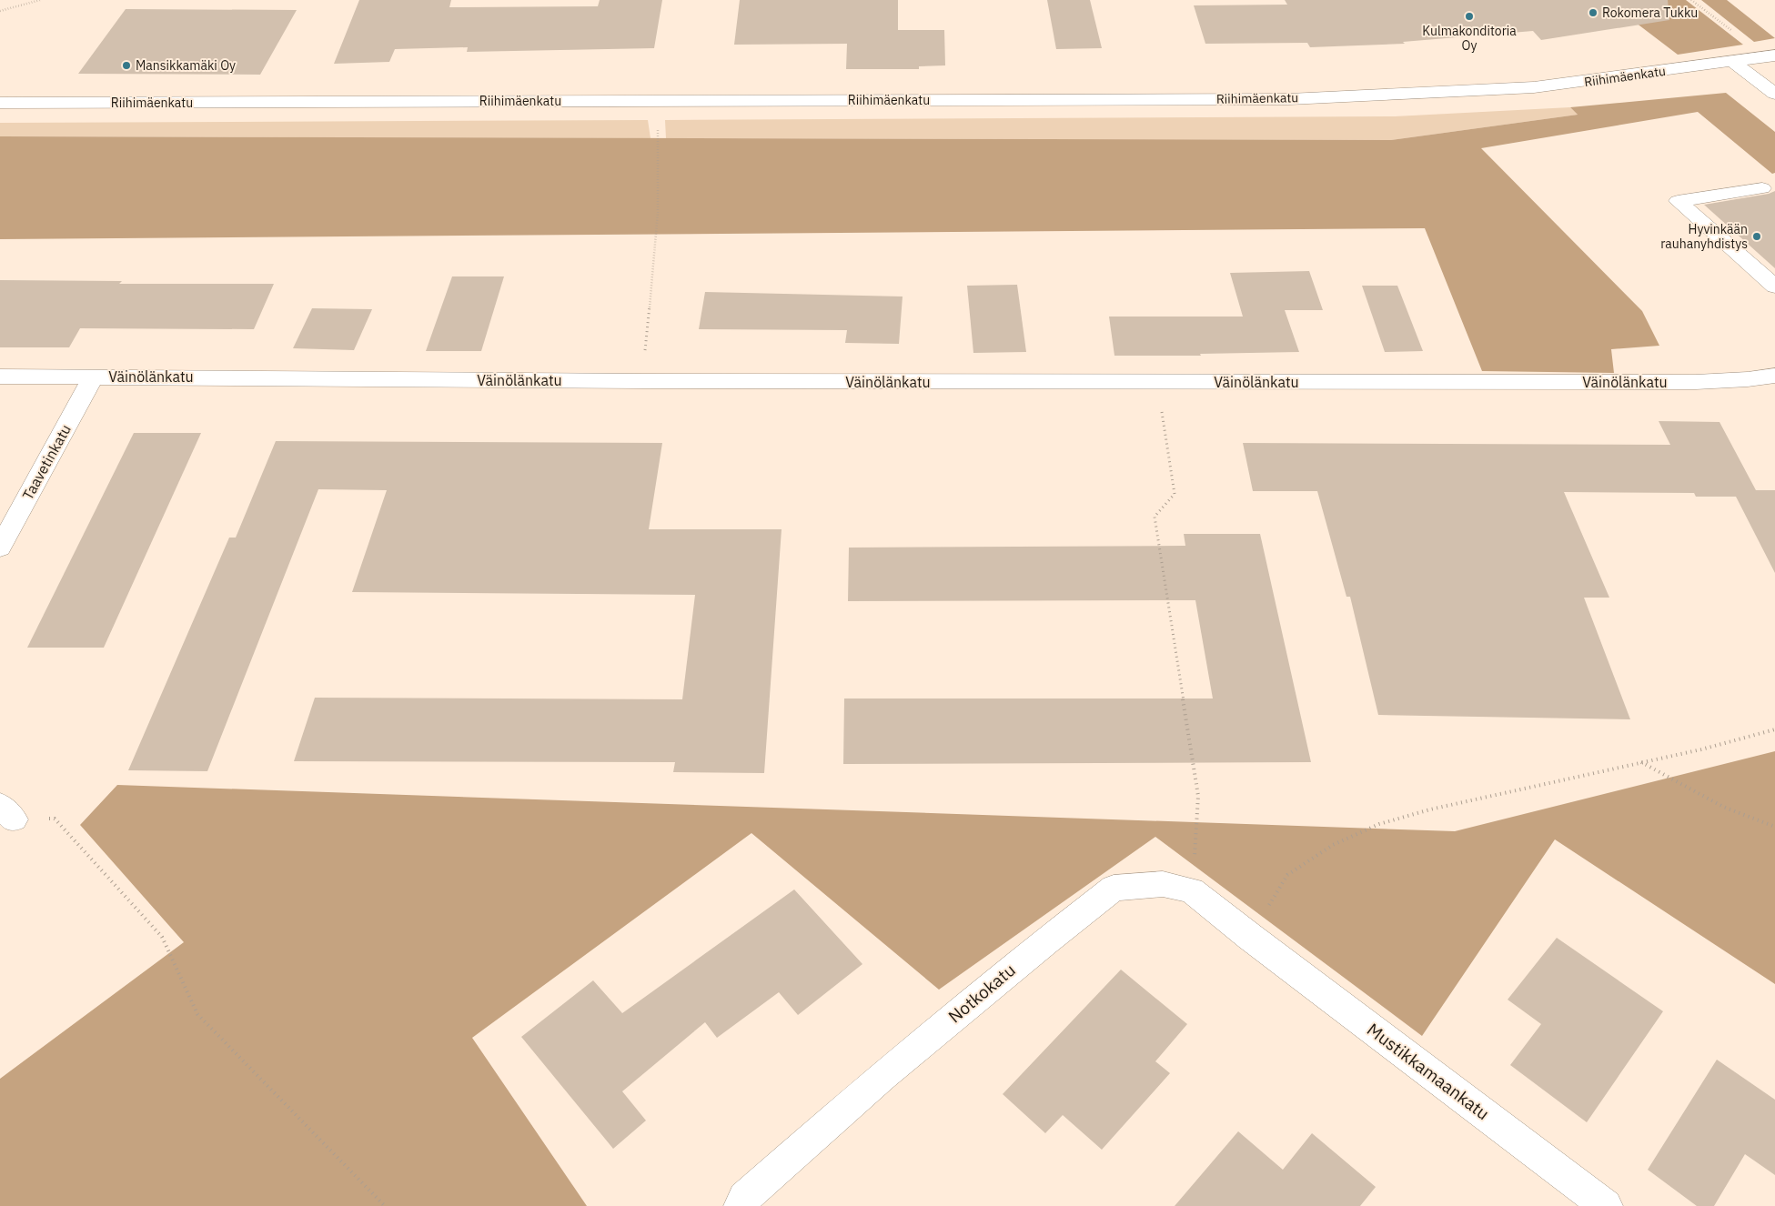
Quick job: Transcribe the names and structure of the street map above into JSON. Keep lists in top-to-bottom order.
{
  "streets": {
    "street": [
      "Riihimäenkatu",
      "Väinölänkatu",
      "Taavetinkatu",
      "Notkokatu",
      "Mustikkamaankatu"
    ]
  },
  "crossings": [
    ["Väinölänkatu", "Taavetinkatu"],
    ["Notkokatu", "Mustikkamaankatu"]
  ],
  "places": [
    "Rokomera Tukku",
    "Kulmakonditoria Oy",
    "Mansikkamäki Oy",
    "Hyvinkään rauhanyhdistys"
  ]
}
